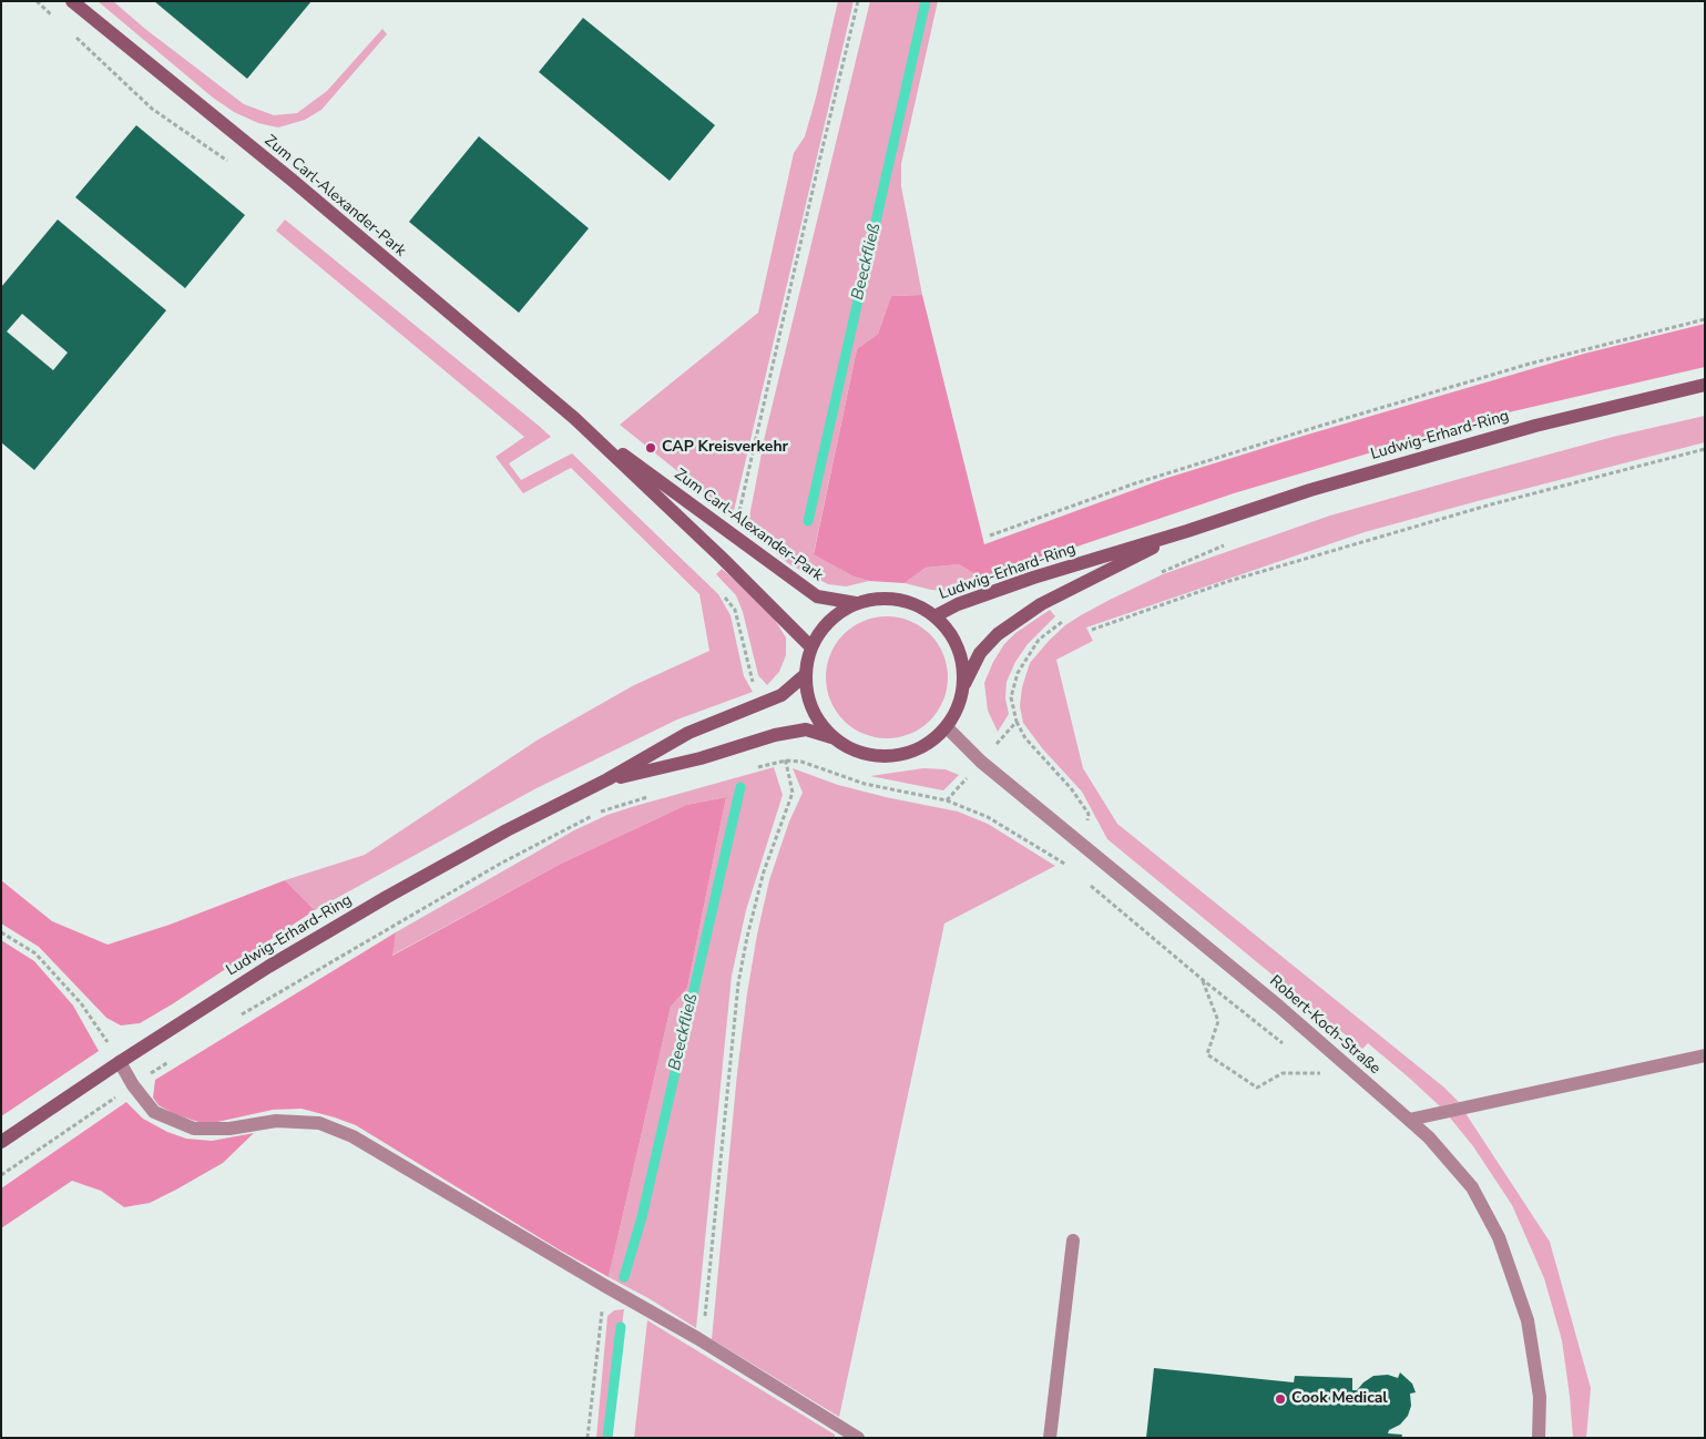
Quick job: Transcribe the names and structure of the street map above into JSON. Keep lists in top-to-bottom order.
{
  "streets": {
    "main road": ["Zum Carl-Alexander-Park", "Ludwig-Erhard-Ring"],
    "street": ["Robert-Koch-Straße"]
  },
  "crossings": [
    ["Zum Carl-Alexander-Park", "Ludwig-Erhard-Ring"],
    ["Zum Carl-Alexander-Park", "Robert-Koch-Straße"],
    ["Ludwig-Erhard-Ring", "Robert-Koch-Straße"]
  ],
  "water": ["Beeckfließ"],
  "places": ["CAP Kreisverkehr", "Cook Medical"]
}
